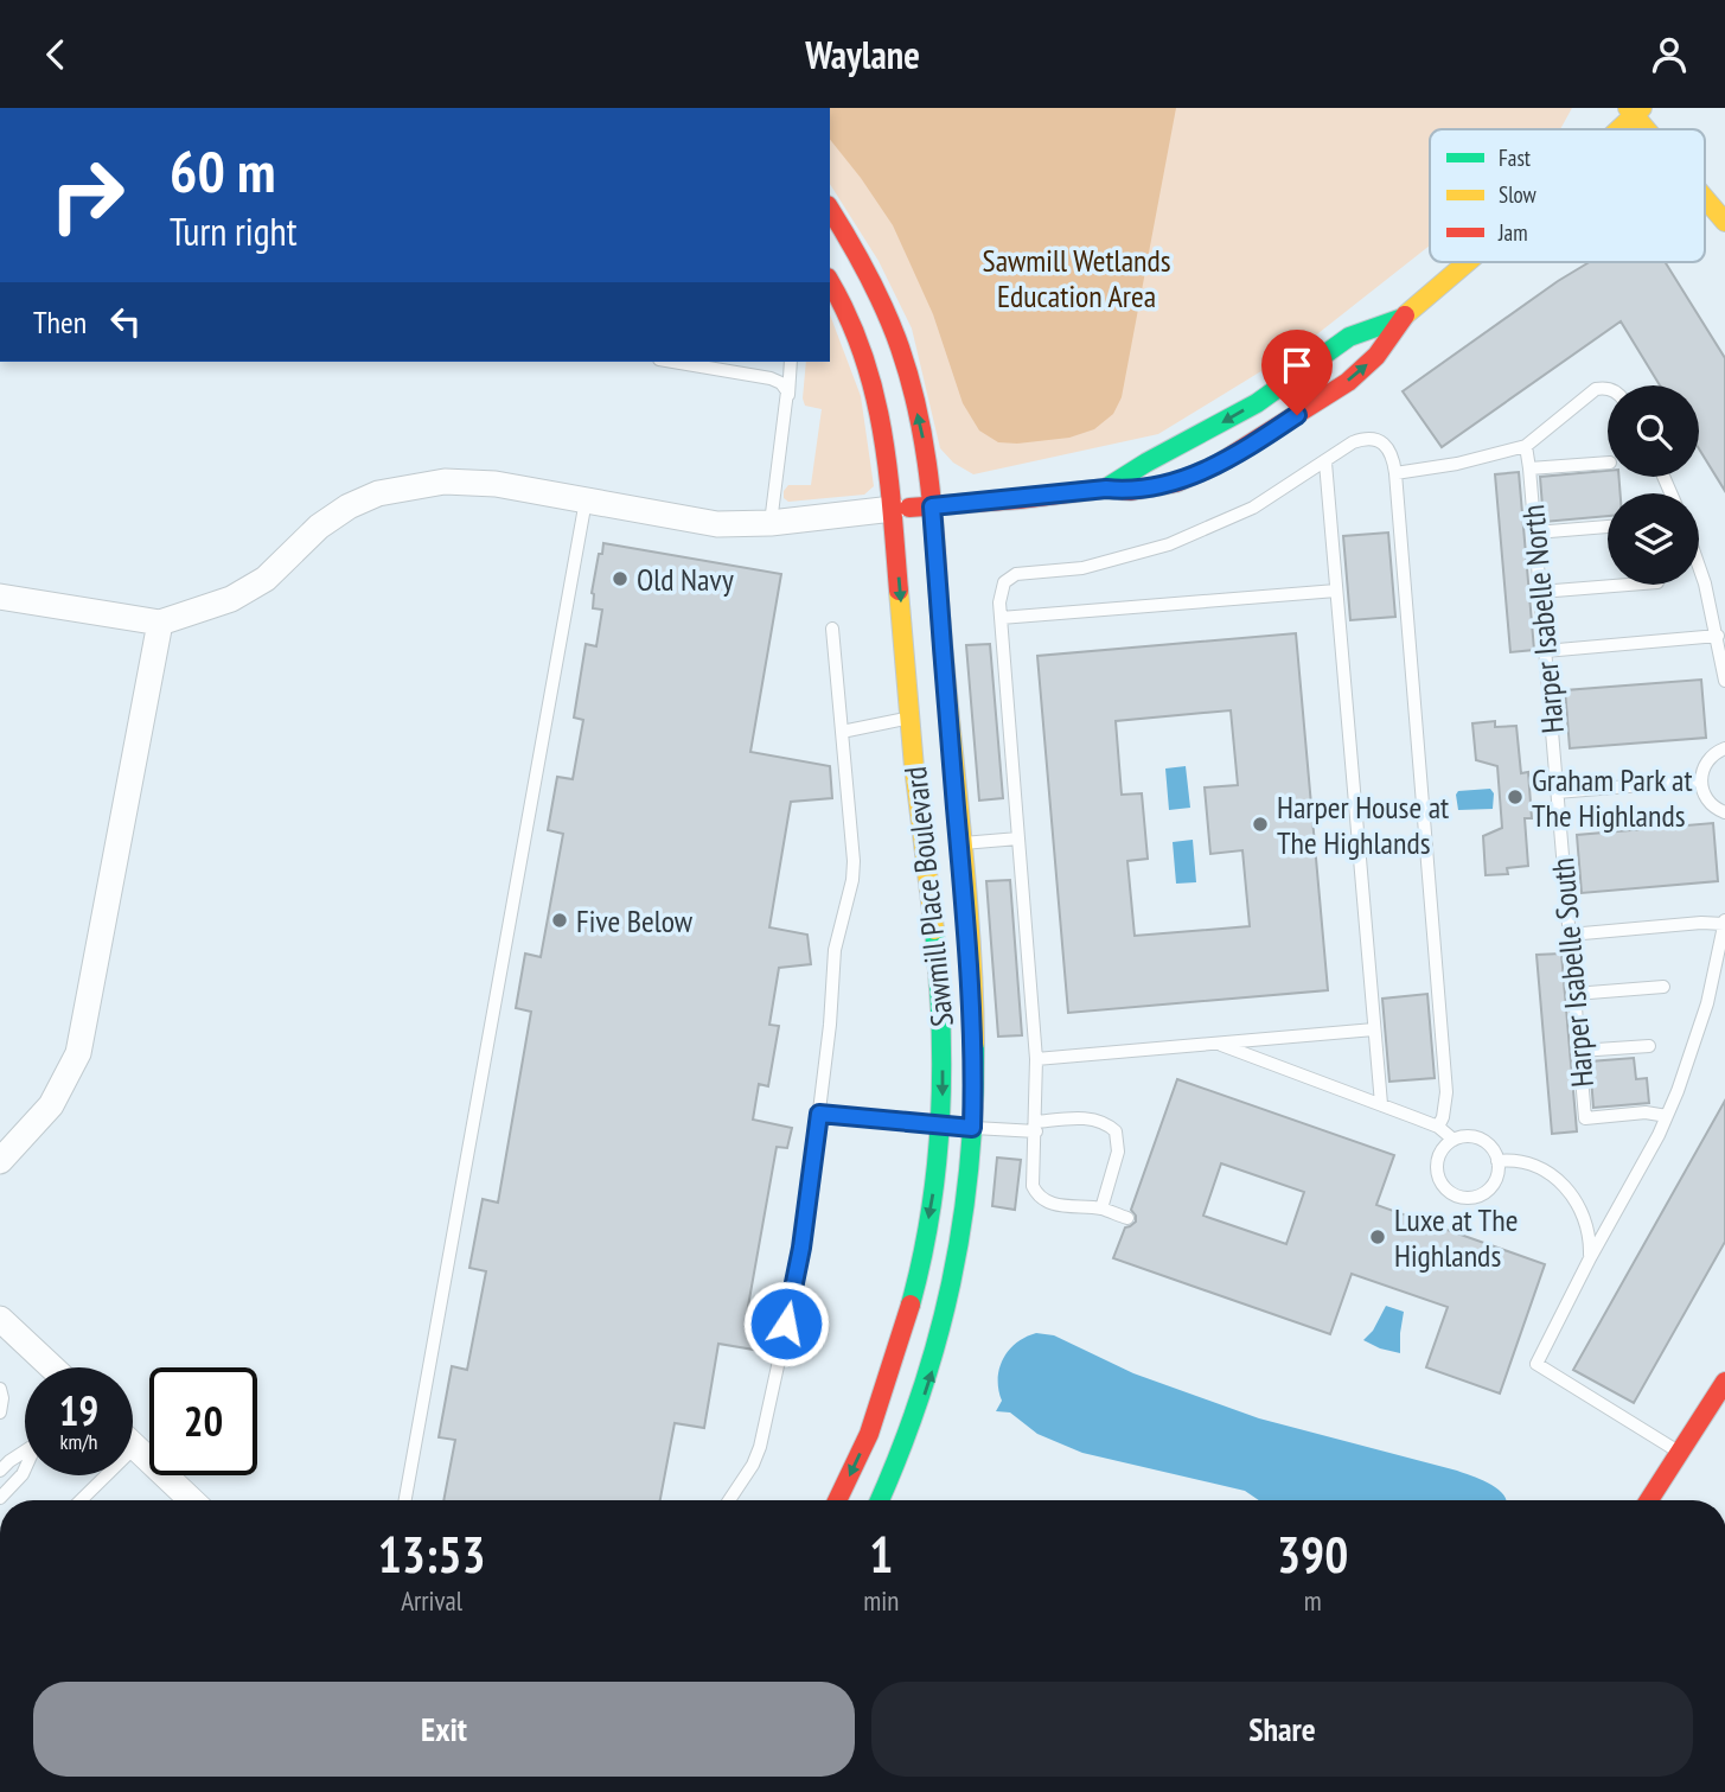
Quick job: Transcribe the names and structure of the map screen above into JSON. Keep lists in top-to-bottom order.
{
  "streets": {
    "street": ["Sawmill Place Boulevard"],
    "lane": ["Harper Isabelle North", "Harper Isabelle South"]
  },
  "crossings": [
    ["Harper Isabelle North", "Harper Isabelle South"]
  ],
  "parks": ["Sawmill Wetlands Education Area"],
  "places": [
    "Old Navy",
    "Graham Park at The Highlands",
    "Harper House at The Highlands",
    "Five Below",
    "Luxe at The Highlands"
  ],
  "legend": ["Fast", "Slow", "Jam"],
  "page": {
    "header": "Waylane",
    "turn": ["60 m", "Turn right"],
    "then": "Then",
    "speed": "19 km/h",
    "limit": "20",
    "eta": [
      "13:53",
      "Arrival",
      "1",
      "min",
      "390",
      "m"
    ],
    "buttons": ["Exit", "Share"]
  }
}
